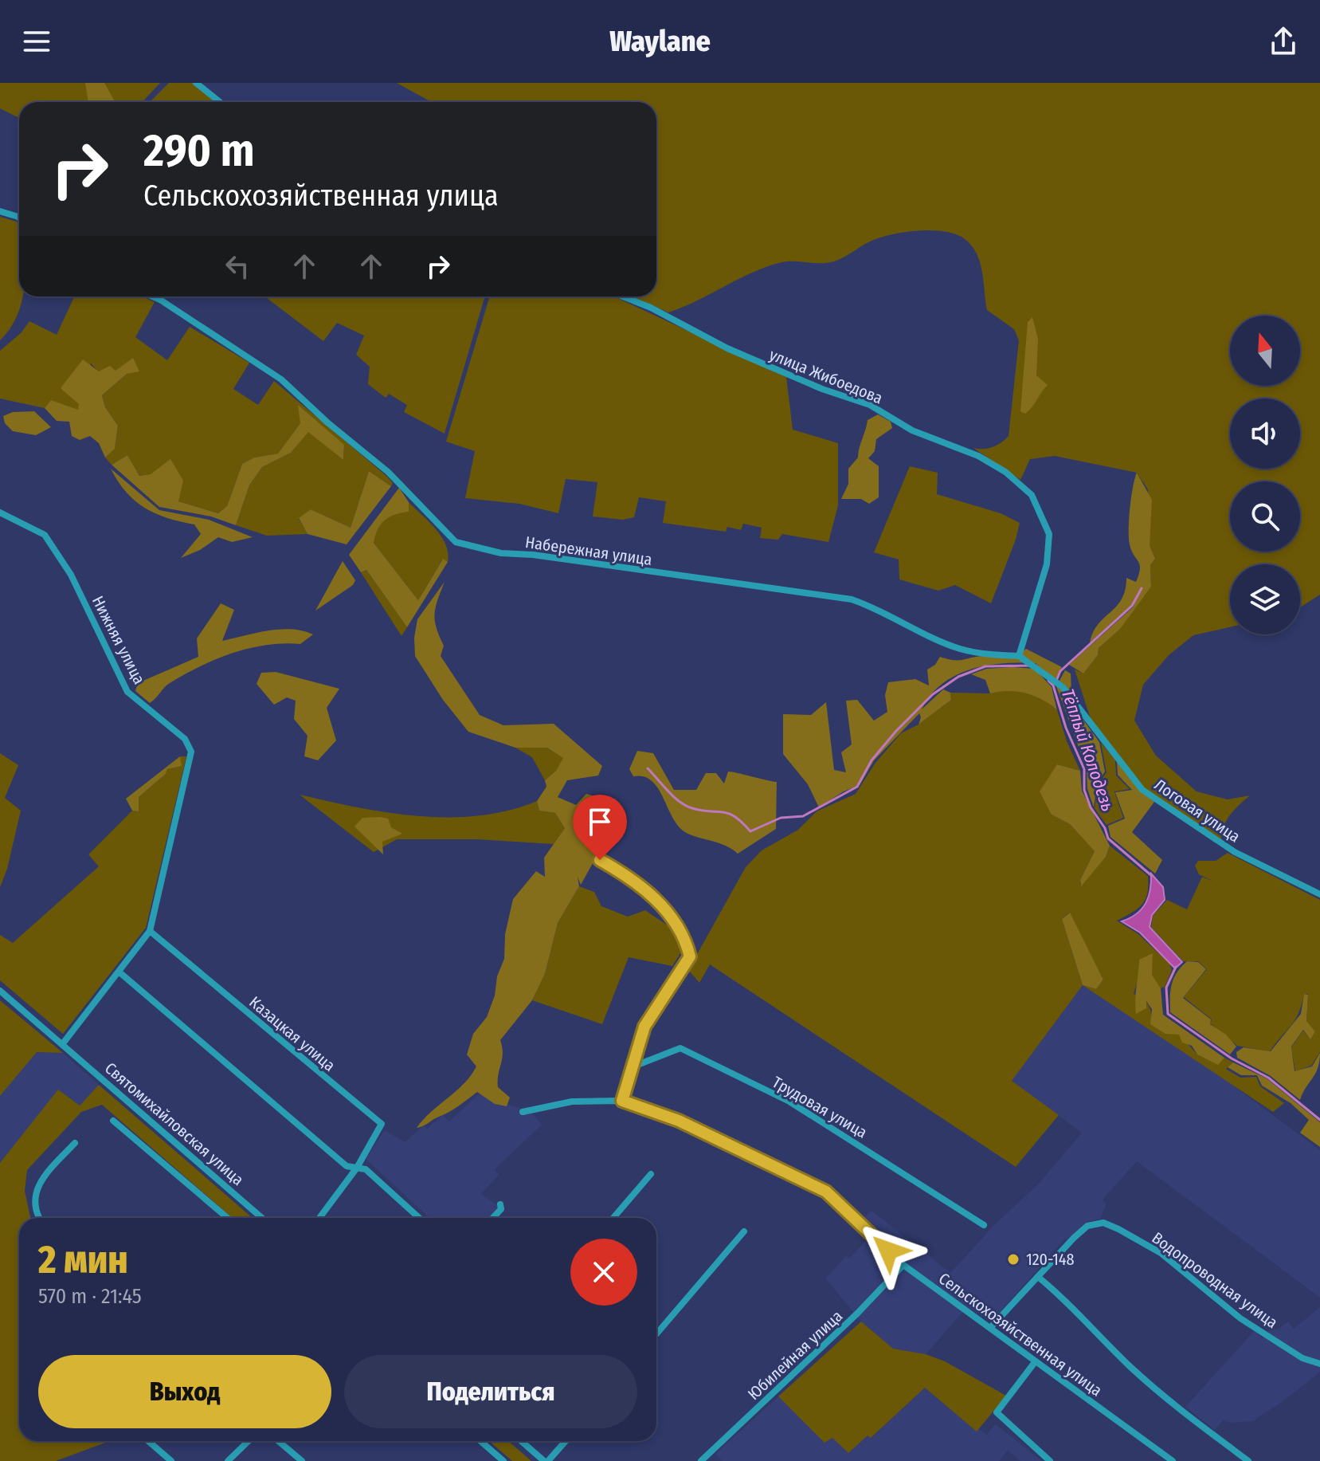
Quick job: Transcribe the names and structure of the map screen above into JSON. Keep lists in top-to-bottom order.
{
  "streets": {
    "street": [
      "улица Жибоедова",
      "Набережная улица",
      "Нижняя улица",
      "Логовая улица",
      "Казацкая улица",
      "Трудовая улица",
      "Святомихайловская улица",
      "Водопроводная улица",
      "Сельскохозяйственная улица",
      "Юбилейная улица"
    ]
  },
  "crossings": [
    ["улица Жибоедова", "Набережная улица"],
    ["улица Жибоедова", "Логовая улица"],
    ["Набережная улица", "Логовая улица"],
    ["Нижняя улица", "Казацкая улица"],
    ["Водопроводная улица", "Сельскохозяйственная улица"],
    ["Сельскохозяйственная улица", "Юбилейная улица"]
  ],
  "water": ["Тёплый Колодезь"],
  "places": ["120-148"],
  "north": "top",
  "page": {
    "header": "Waylane",
    "turn": ["290 m", "Сельскохозяйственная улица"],
    "heading": ["2 мин", "570 m · 21:45"],
    "buttons": ["Выход", "Поделиться"]
  }
}
